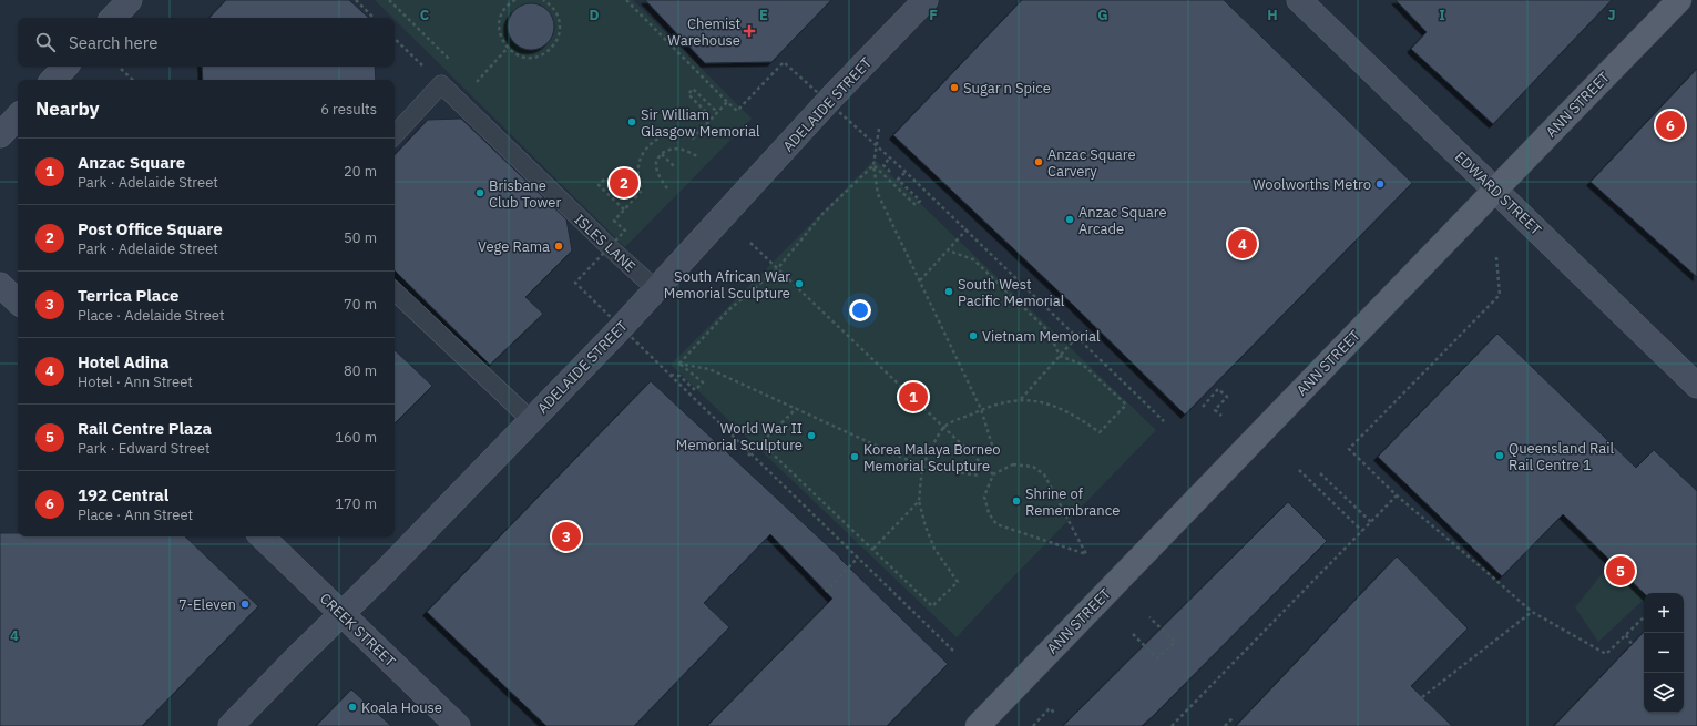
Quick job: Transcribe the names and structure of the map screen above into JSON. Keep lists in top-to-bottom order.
{
  "streets": {
    "main road": ["ANN STREET"],
    "street": ["ADELAIDE STREET", "EDWARD STREET", "CREEK STREET"],
    "lane": ["ISLES LANE"]
  },
  "crossings": [
    ["ADELAIDE STREET", "ISLES LANE"],
    ["ADELAIDE STREET", "CREEK STREET"],
    ["ANN STREET", "EDWARD STREET"]
  ],
  "places": {
    "health": ["Chemist Warehouse"],
    "other": [
      "Sugar n Spice",
      "Sir William Glasgow Memorial",
      "Anzac Square Carvery",
      "Woolworths Metro",
      "Brisbane Club Tower",
      "Anzac Square Arcade",
      "Vege Rama",
      "South African War Memorial Sculpture",
      "South West Pacific Memorial",
      "Vietnam Memorial",
      "World War II Memorial Sculpture",
      "Queensland Rail Rail Centre 1",
      "Korea Malaya Borneo Memorial Sculpture",
      "Shrine of Remembrance",
      "7-Eleven",
      "Koala House"
    ]
  },
  "page": {
    "search": "Search here",
    "heading": ["Nearby", "6 results"],
    "pins": [
      "6",
      "2",
      "4",
      "1",
      "3",
      "5"
    ],
    "list": [
      {
        "mark": "1",
        "name": "Anzac Square",
        "note": "Park · Adelaide Street",
        "value": "20 m"
      },
      {
        "mark": "2",
        "name": "Post Office Square",
        "note": "Park · Adelaide Street",
        "value": "50 m"
      },
      {
        "mark": "3",
        "name": "Terrica Place",
        "note": "Place · Adelaide Street",
        "value": "70 m"
      },
      {
        "mark": "4",
        "name": "Hotel Adina",
        "note": "Hotel · Ann Street",
        "value": "80 m"
      },
      {
        "mark": "5",
        "name": "Rail Centre Plaza",
        "note": "Park · Edward Street",
        "value": "160 m"
      },
      {
        "mark": "6",
        "name": "192 Central",
        "note": "Place · Ann Street",
        "value": "170 m"
      }
    ],
    "map_buttons": ["+", "−"]
  },
  "grid": {
    "columns": [
      "C",
      "D",
      "E",
      "F",
      "G",
      "H",
      "I",
      "J"
    ],
    "rows": ["4"]
  }
}
